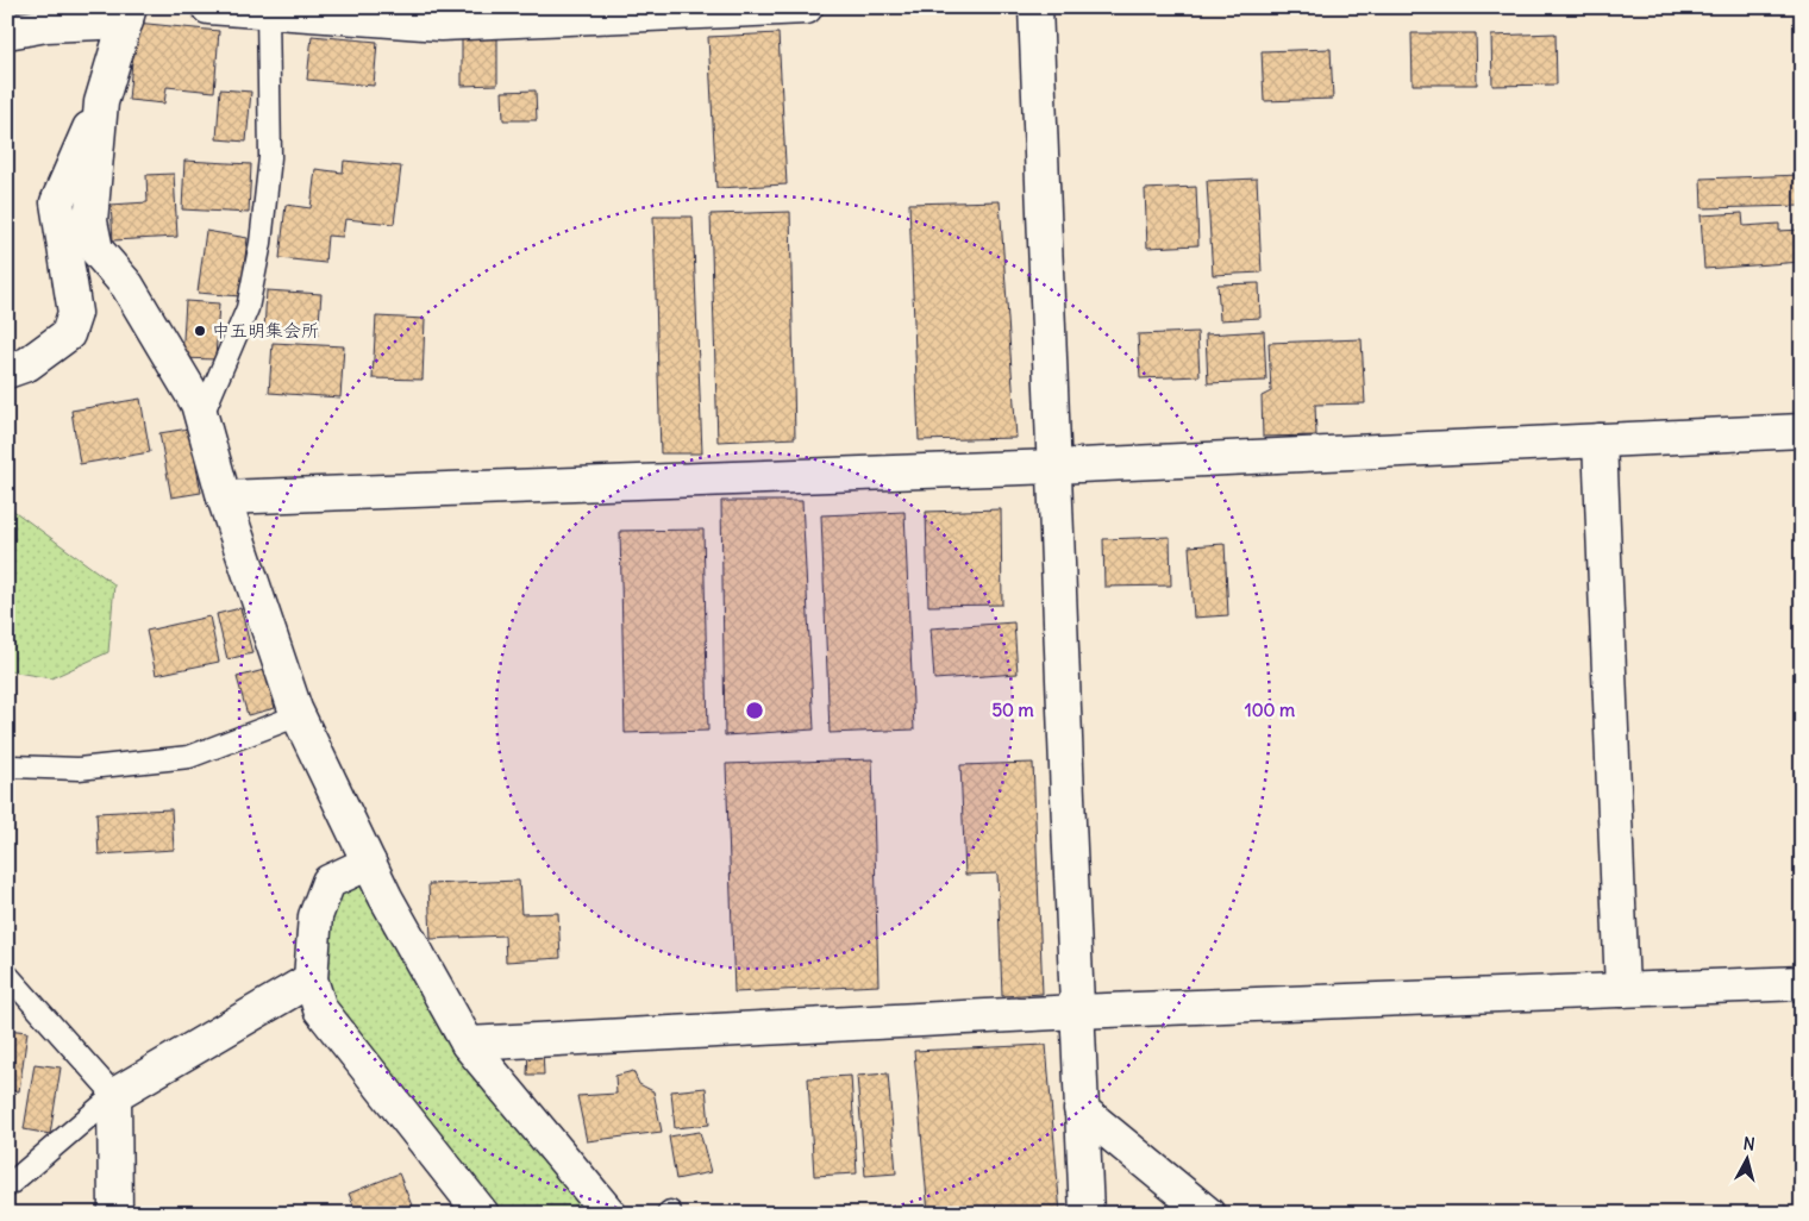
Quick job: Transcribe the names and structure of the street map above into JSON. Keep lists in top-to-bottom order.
{
  "places": ["中五明集会所"],
  "north": "top",
  "rings": ["50 m", "100 m"]
}
